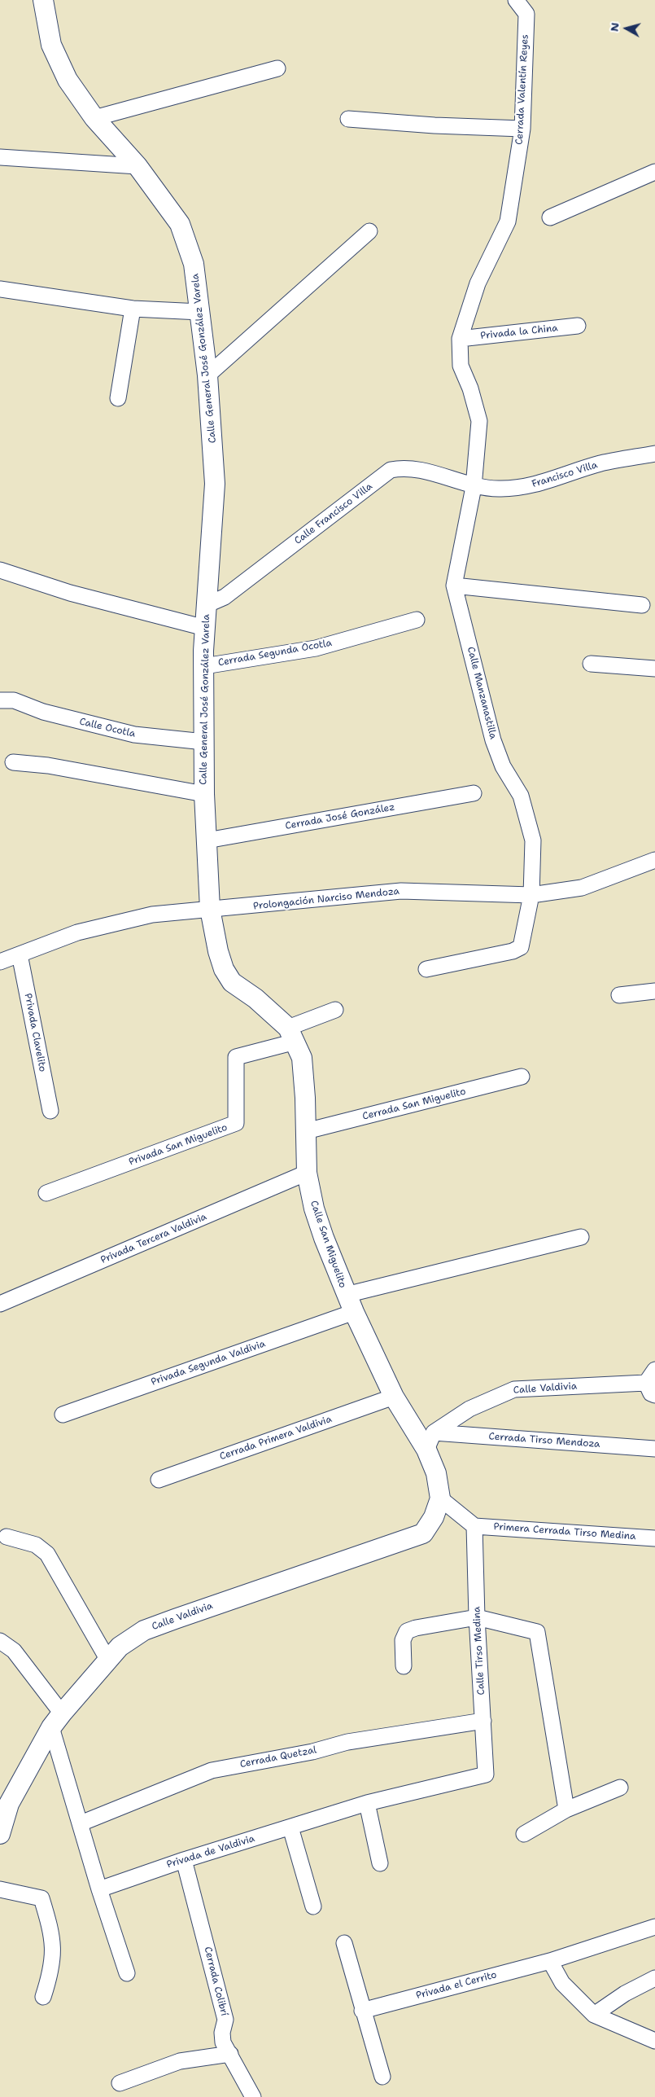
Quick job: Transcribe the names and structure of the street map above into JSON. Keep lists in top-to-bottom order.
{
  "streets": {
    "street": [
      "Cerrada Valentín Reyes",
      "Privada la China",
      "Calle General José González Varela",
      "Francisco Villa",
      "Calle Francisco Villa",
      "Cerrada Segunda Ocotla",
      "Calle Manzanastilla",
      "Calle Ocotla",
      "Cerrada José González",
      "Prolongación Narciso Mendoza",
      "Privada Clavelito",
      "Cerrada San Miguelito",
      "Privada San Miguelito",
      "Privada Tercera Valdivia",
      "Calle San Miguelito",
      "Privada Segunda Valdivia",
      "Calle Valdivia",
      "Cerrada Primera Valdivia",
      "Cerrada Tirso Mendoza",
      "Primera Cerrada Tirso Medina",
      "Calle Tirso Medina",
      "Cerrada Quetzal",
      "Privada de Valdivia",
      "Cerrada Colibrí",
      "Privada el Cerrito"
    ]
  },
  "crossings": [
    ["Cerrada Valentín Reyes", "Privada la China"],
    ["Cerrada Valentín Reyes", "Francisco Villa"],
    ["Cerrada Valentín Reyes", "Calle Francisco Villa"],
    ["Cerrada Valentín Reyes", "Calle Manzanastilla"],
    ["Calle General José González Varela", "Calle Francisco Villa"],
    ["Calle General José González Varela", "Cerrada Segunda Ocotla"],
    ["Calle General José González Varela", "Calle Ocotla"],
    ["Calle General José González Varela", "Cerrada José González"],
    ["Calle General José González Varela", "Prolongación Narciso Mendoza"],
    ["Calle General José González Varela", "Calle San Miguelito"],
    ["Francisco Villa", "Calle Francisco Villa"],
    ["Francisco Villa", "Calle Manzanastilla"],
    ["Calle Francisco Villa", "Calle Manzanastilla"],
    ["Calle Manzanastilla", "Prolongación Narciso Mendoza"],
    ["Prolongación Narciso Mendoza", "Privada Clavelito"],
    ["Prolongación Narciso Mendoza", "Calle San Miguelito"],
    ["Cerrada San Miguelito", "Calle San Miguelito"],
    ["Privada San Miguelito", "Calle San Miguelito"],
    ["Privada Tercera Valdivia", "Calle San Miguelito"],
    ["Calle San Miguelito", "Privada Segunda Valdivia"],
    ["Calle San Miguelito", "Calle Valdivia"],
    ["Calle San Miguelito", "Cerrada Primera Valdivia"],
    ["Calle San Miguelito", "Cerrada Tirso Mendoza"],
    ["Calle Valdivia", "Cerrada Tirso Mendoza"],
    ["Primera Cerrada Tirso Medina", "Calle Tirso Medina"],
    ["Calle Tirso Medina", "Cerrada Quetzal"],
    ["Calle Tirso Medina", "Privada de Valdivia"],
    ["Privada de Valdivia", "Cerrada Colibrí"]
  ],
  "north": "left"
}
